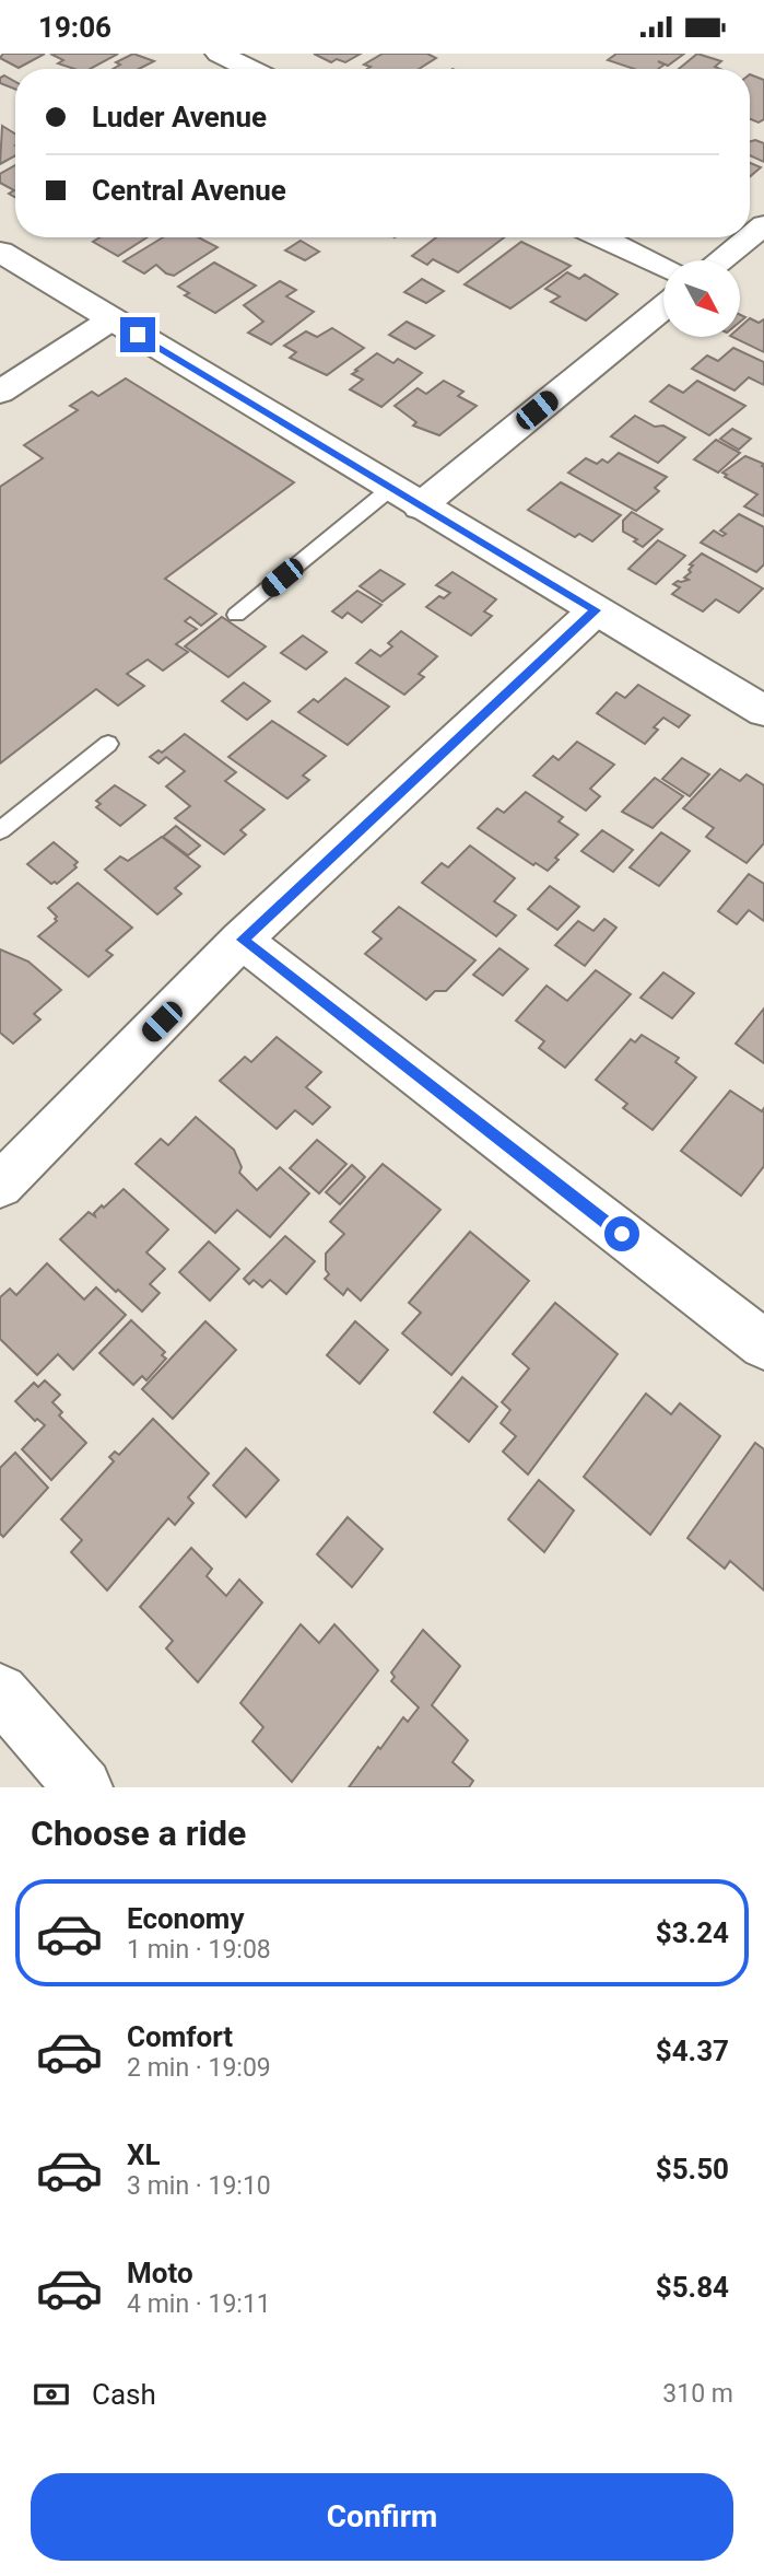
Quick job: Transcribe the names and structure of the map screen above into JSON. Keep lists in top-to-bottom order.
{
  "north": "bottom right",
  "page": {
    "status": "19:06",
    "banner": ["Luder Avenue", "Central Avenue"],
    "heading": "Choose a ride",
    "list": [
      {
        "name": "Economy",
        "note": "1 min · 19:08",
        "value": "$3.24"
      },
      {
        "name": "Comfort",
        "note": "2 min · 19:09",
        "value": "$4.37"
      },
      {
        "name": "XL",
        "note": "3 min · 19:10",
        "value": "$5.50"
      },
      {
        "name": "Moto",
        "note": "4 min · 19:11",
        "value": "$5.84"
      }
    ],
    "pay": ["Cash", "310 m"],
    "buttons": "Confirm"
  }
}
